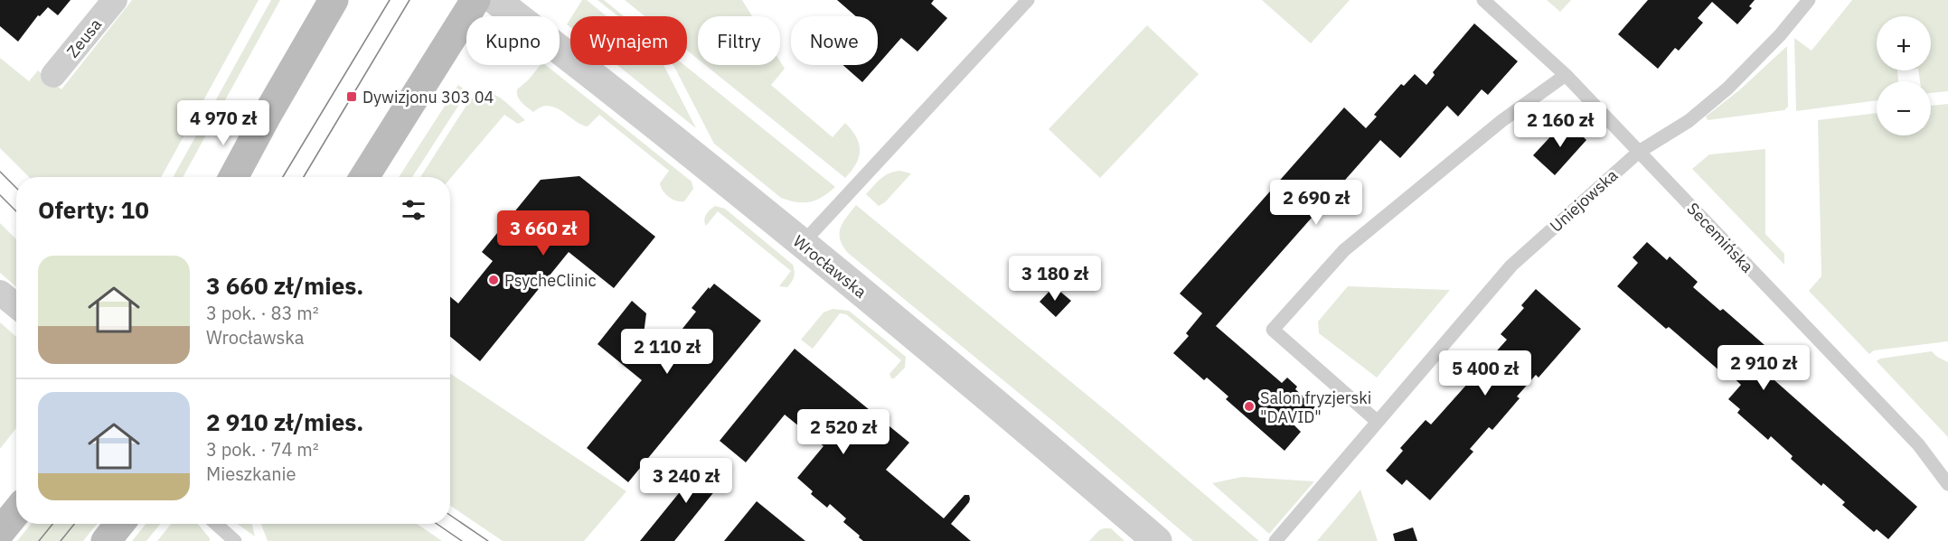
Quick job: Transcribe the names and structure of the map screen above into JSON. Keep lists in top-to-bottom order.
{
  "streets": {
    "street": ["Zeusa", "Wrocławska"],
    "lane": ["Uniejowska", "Secemińska"]
  },
  "crossings": [
    ["Uniejowska", "Secemińska"]
  ],
  "places": {
    "transit": ["Dywizjonu 303 04"],
    "other": ["PsycheClinic", "Salon fryzjerski \"DAVID\""]
  },
  "page": {
    "map_buttons": ["+", "−"],
    "chip": [
      "Kupno",
      "Wynajem",
      "Filtry",
      "Nowe"
    ],
    "price": [
      "4 970 zł",
      "2 160 zł",
      "2 690 zł",
      "3 660 zł",
      "3 180 zł",
      "2 110 zł",
      "2 910 zł",
      "5 400 zł",
      "2 520 zł",
      "3 240 zł"
    ],
    "heading": "Oferty: 10",
    "list": [
      {
        "name": "3 660 zł/mies.",
        "note": "3 pok. · 83 m² · Wrocławska"
      },
      {
        "name": "2 910 zł/mies.",
        "note": "3 pok. · 74 m² · Mieszkanie"
      }
    ]
  }
}
